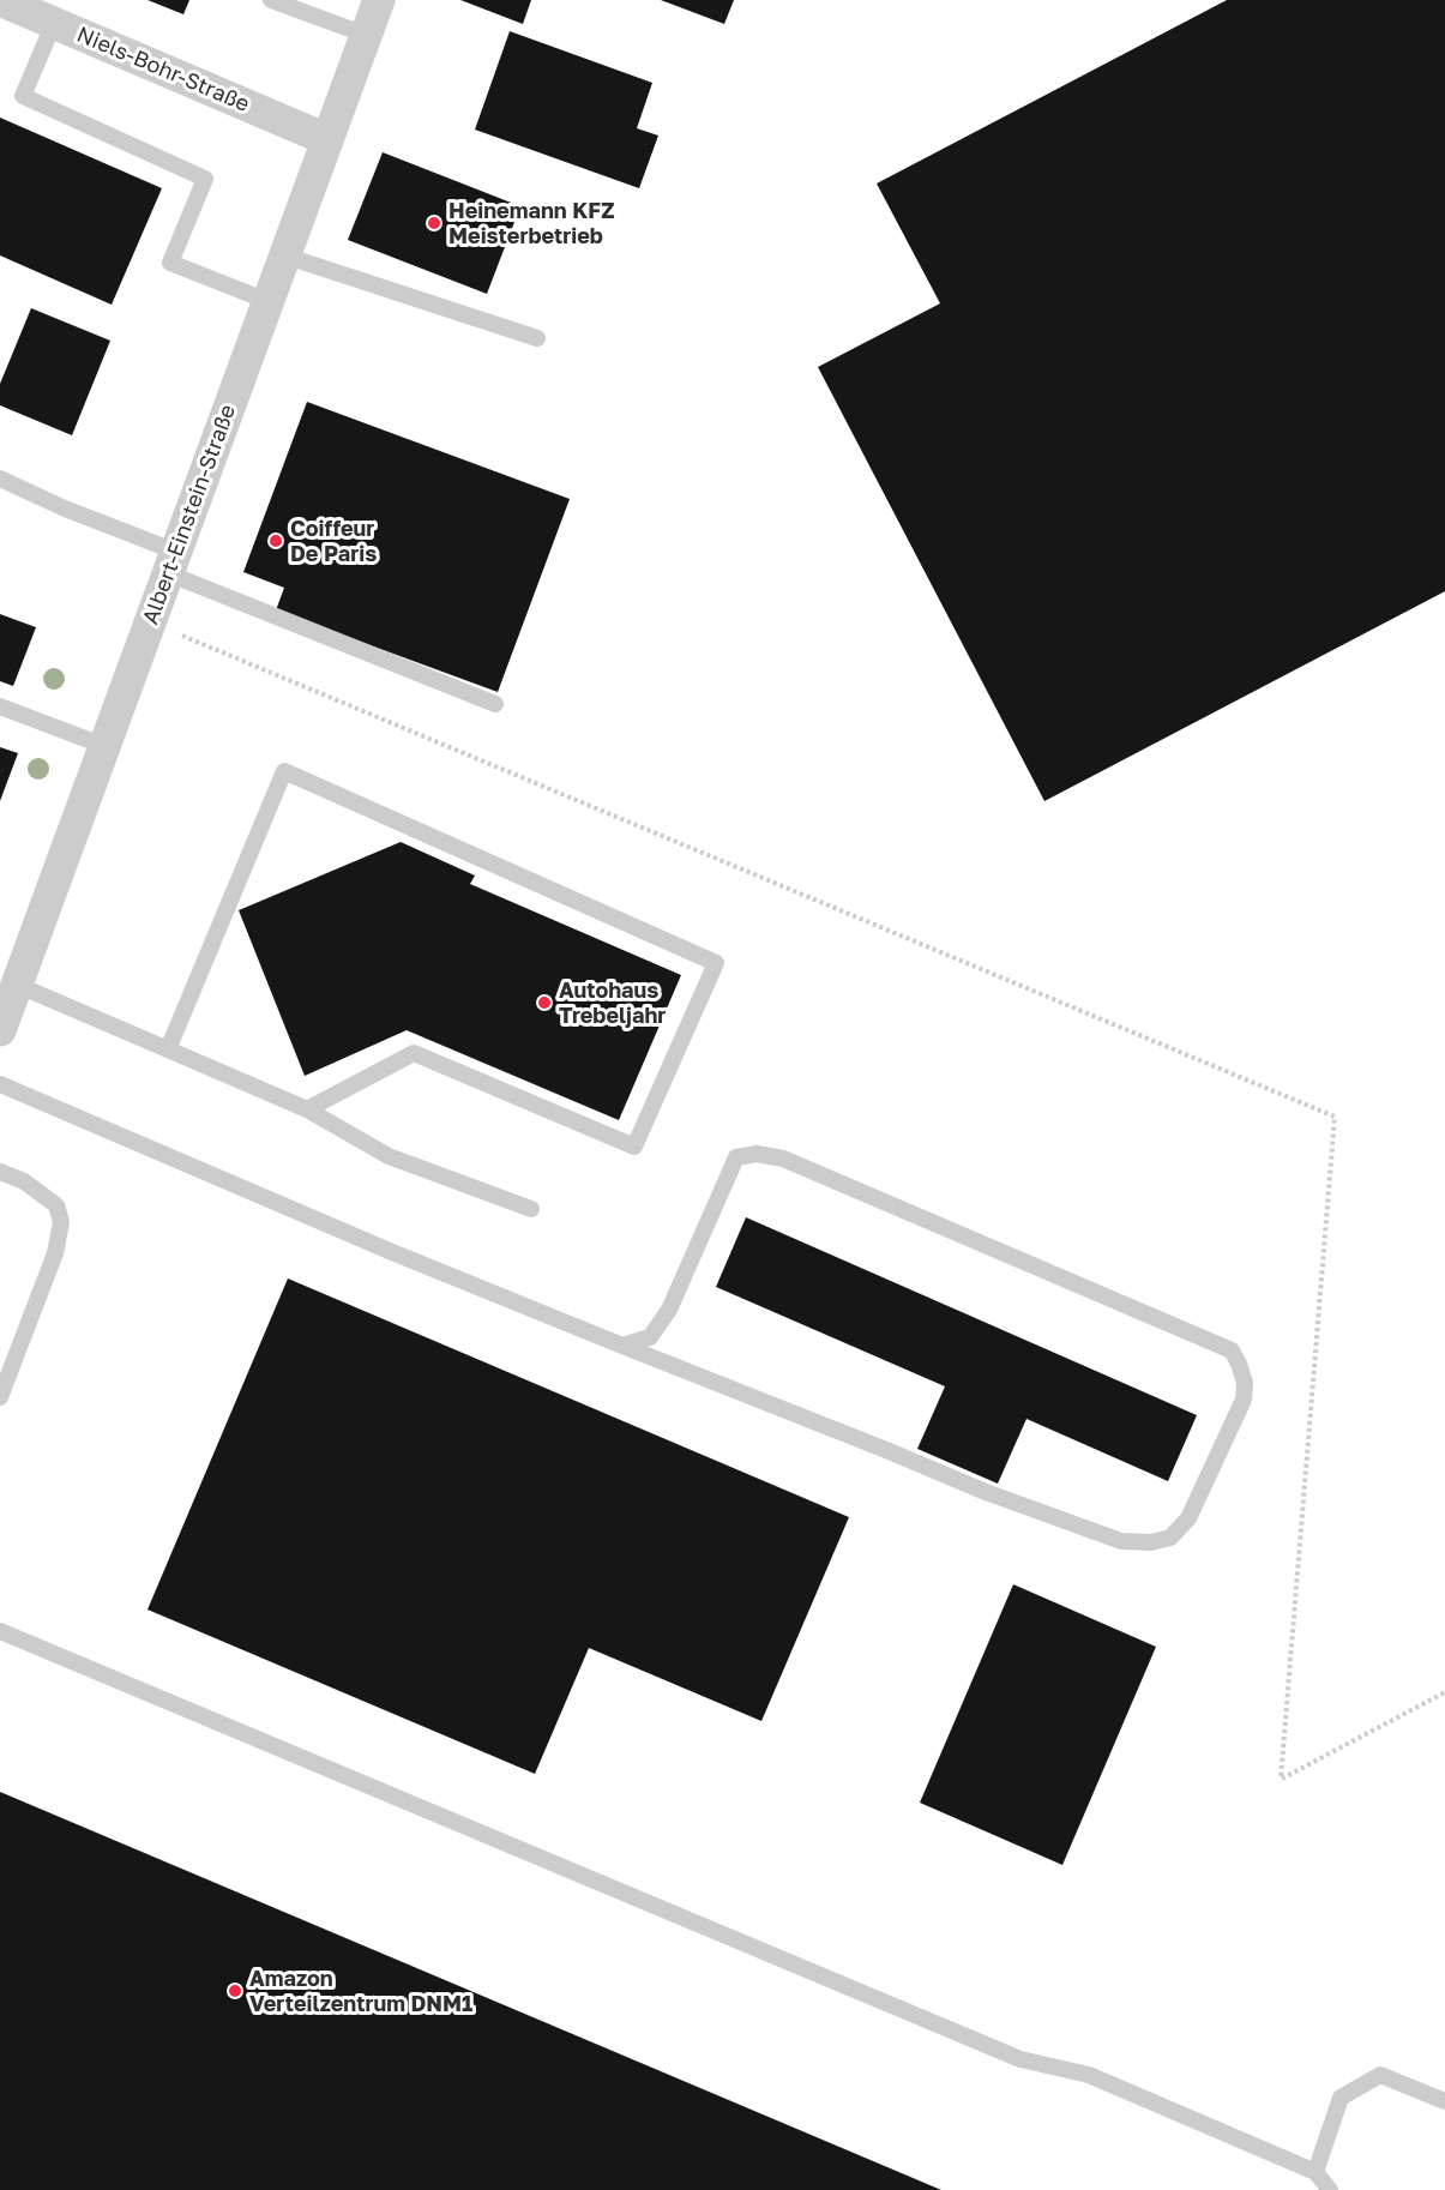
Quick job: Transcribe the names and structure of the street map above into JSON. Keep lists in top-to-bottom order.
{
  "streets": {
    "street": ["Niels-Bohr-Straße", "Albert-Einstein-Straße"]
  },
  "crossings": [
    ["Niels-Bohr-Straße", "Albert-Einstein-Straße"]
  ],
  "places": [
    "Heinemann KFZ Meisterbetrieb",
    "Coiffeur De Paris",
    "Autohaus Trebeljahr",
    "Amazon Verteilzentrum DNM1"
  ]
}
